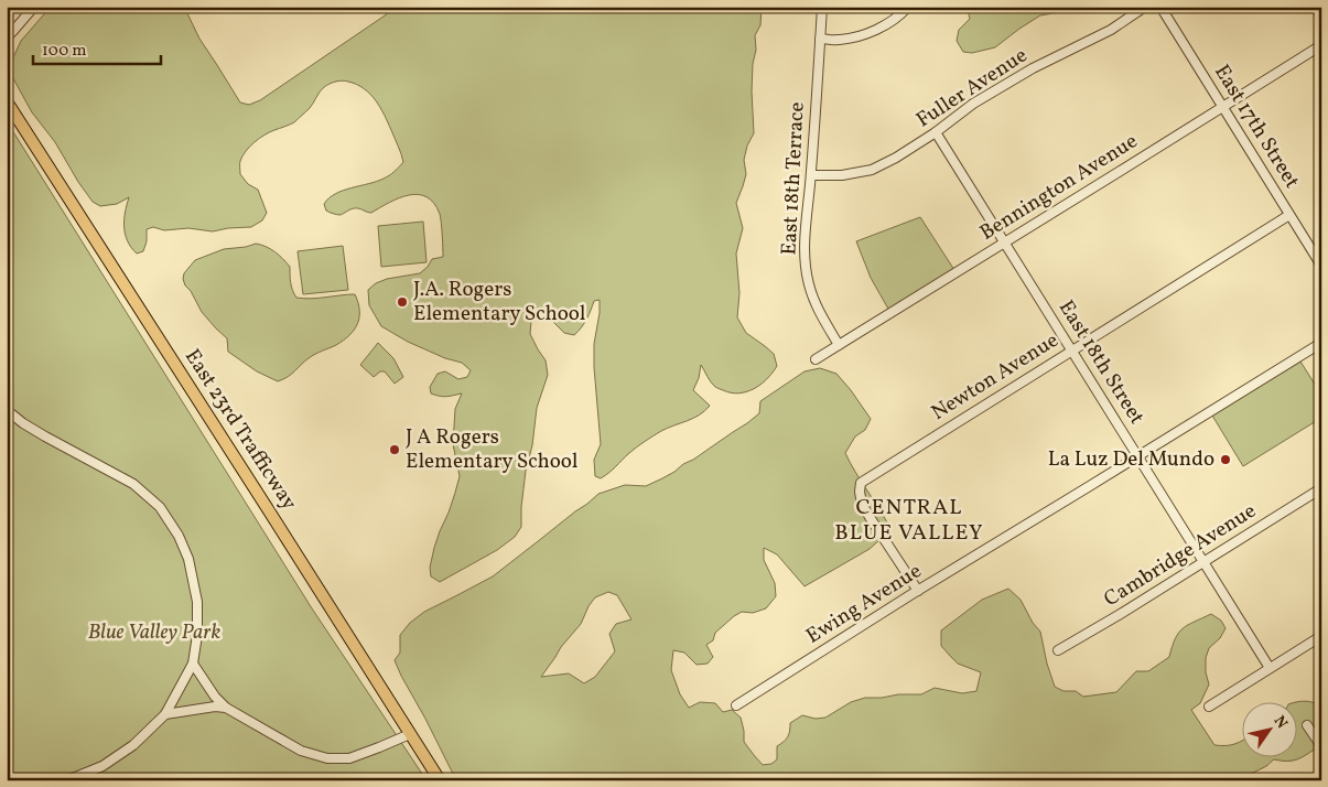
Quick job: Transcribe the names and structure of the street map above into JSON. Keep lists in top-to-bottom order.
{
  "streets": {
    "main road": ["East 23rd Trafficway"],
    "street": [
      "Fuller Avenue",
      "East 17th Street",
      "East 18th Terrace",
      "Bennington Avenue",
      "East 18th Street",
      "Newton Avenue",
      "Cambridge Avenue",
      "Ewing Avenue"
    ]
  },
  "crossings": [
    ["Fuller Avenue", "East 18th Terrace"],
    ["Fuller Avenue", "East 18th Street"],
    ["East 17th Street", "Bennington Avenue"],
    ["East 17th Street", "Newton Avenue"],
    ["East 18th Terrace", "Bennington Avenue"],
    ["Bennington Avenue", "East 18th Street"],
    ["East 18th Street", "Newton Avenue"],
    ["East 18th Street", "Cambridge Avenue"],
    ["East 18th Street", "Ewing Avenue"],
    ["Newton Avenue", "Ewing Avenue"]
  ],
  "districts": ["CENTRAL BLUE VALLEY"],
  "parks": ["Blue Valley Park"],
  "places": ["J.A. Rogers Elementary School", "J A Rogers Elementary School", "La Luz Del Mundo"],
  "scale_bar": "100 m",
  "north": "top right"
}
